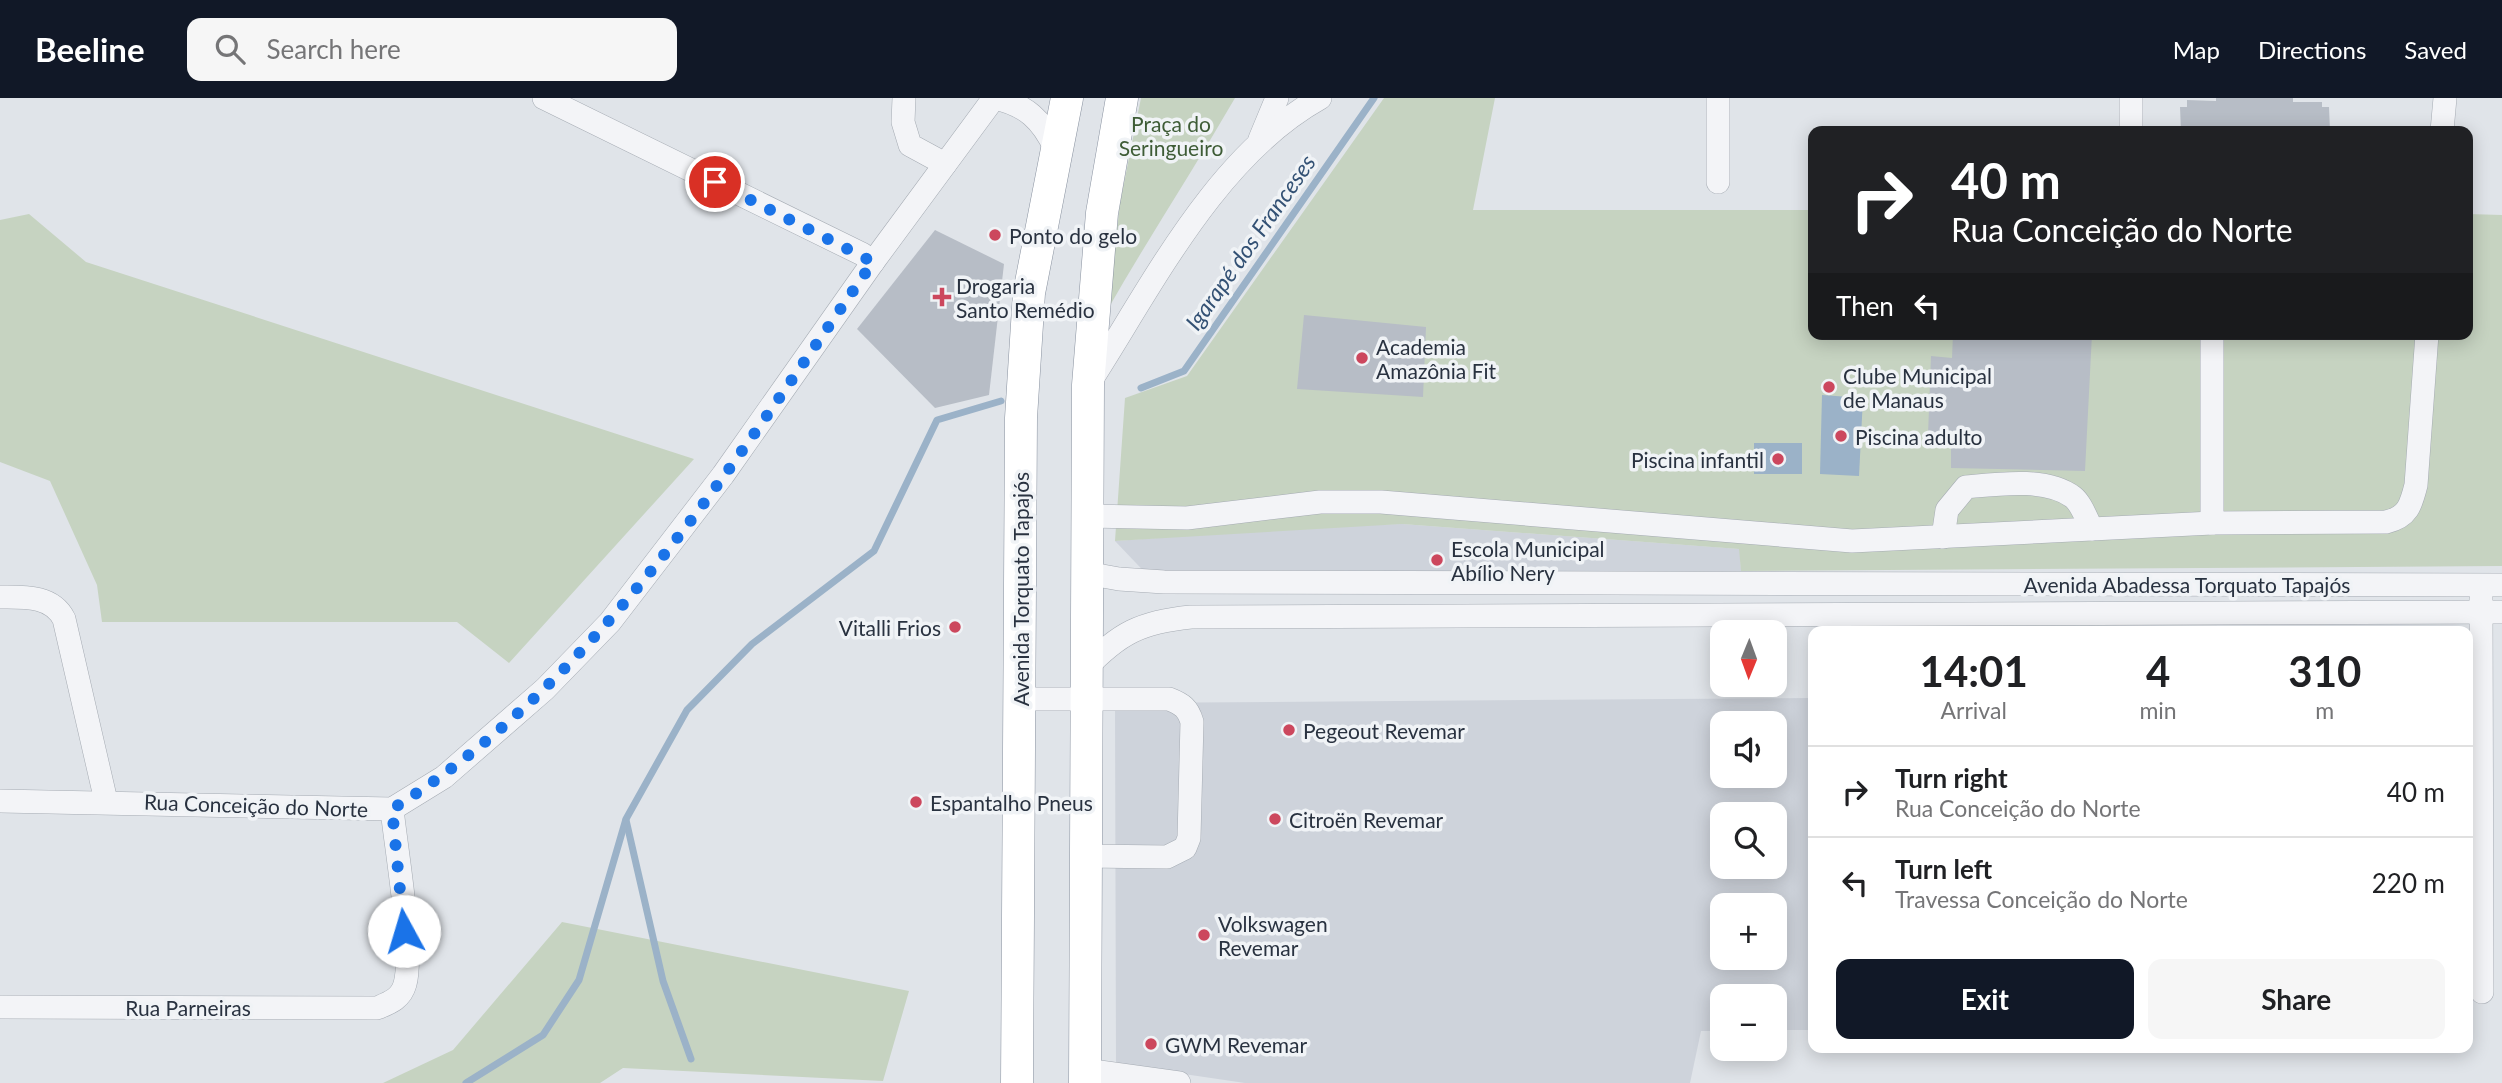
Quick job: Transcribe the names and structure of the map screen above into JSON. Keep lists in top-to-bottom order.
{
  "streets": {
    "highway": ["Avenida Torquato Tapajós"],
    "street": ["Avenida Abadessa Torquato Tapajós", "Rua Conceição do Norte", "Rua Parneiras"]
  },
  "crossings": [
    ["Rua Conceição do Norte", "Rua Parneiras"]
  ],
  "water": ["Igarapé dos Franceses"],
  "parks": ["Praça do Seringueiro"],
  "places": {
    "other": [
      "Ponto do gelo",
      "Academia Amazônia Fit",
      "Clube Municipal de Manaus",
      "Piscina adulto",
      "Piscina infantil",
      "Escola Municipal Abílio Nery",
      "Vitalli Frios",
      "Pegeout Revemar",
      "Espantalho Pneus",
      "Citroën Revemar",
      "Volkswagen Revemar",
      "GWM Revemar"
    ],
    "health": ["Drogaria Santo Remédio"]
  },
  "north": "bottom",
  "page": {
    "header": "Beeline",
    "search": "Search here",
    "nav": ["Map", "Directions", "Saved"],
    "turn": ["40 m", "Rua Conceição do Norte"],
    "then": "Then",
    "map_buttons": ["+", "−"],
    "eta": [
      "14:01",
      "Arrival",
      "4",
      "min",
      "310",
      "m"
    ],
    "list": [
      {
        "name": "Turn right",
        "note": "Rua Conceição do Norte",
        "value": "40 m"
      },
      {
        "name": "Turn left",
        "note": "Travessa Conceição do Norte",
        "value": "220 m"
      }
    ],
    "buttons": ["Exit", "Share"]
  }
}
